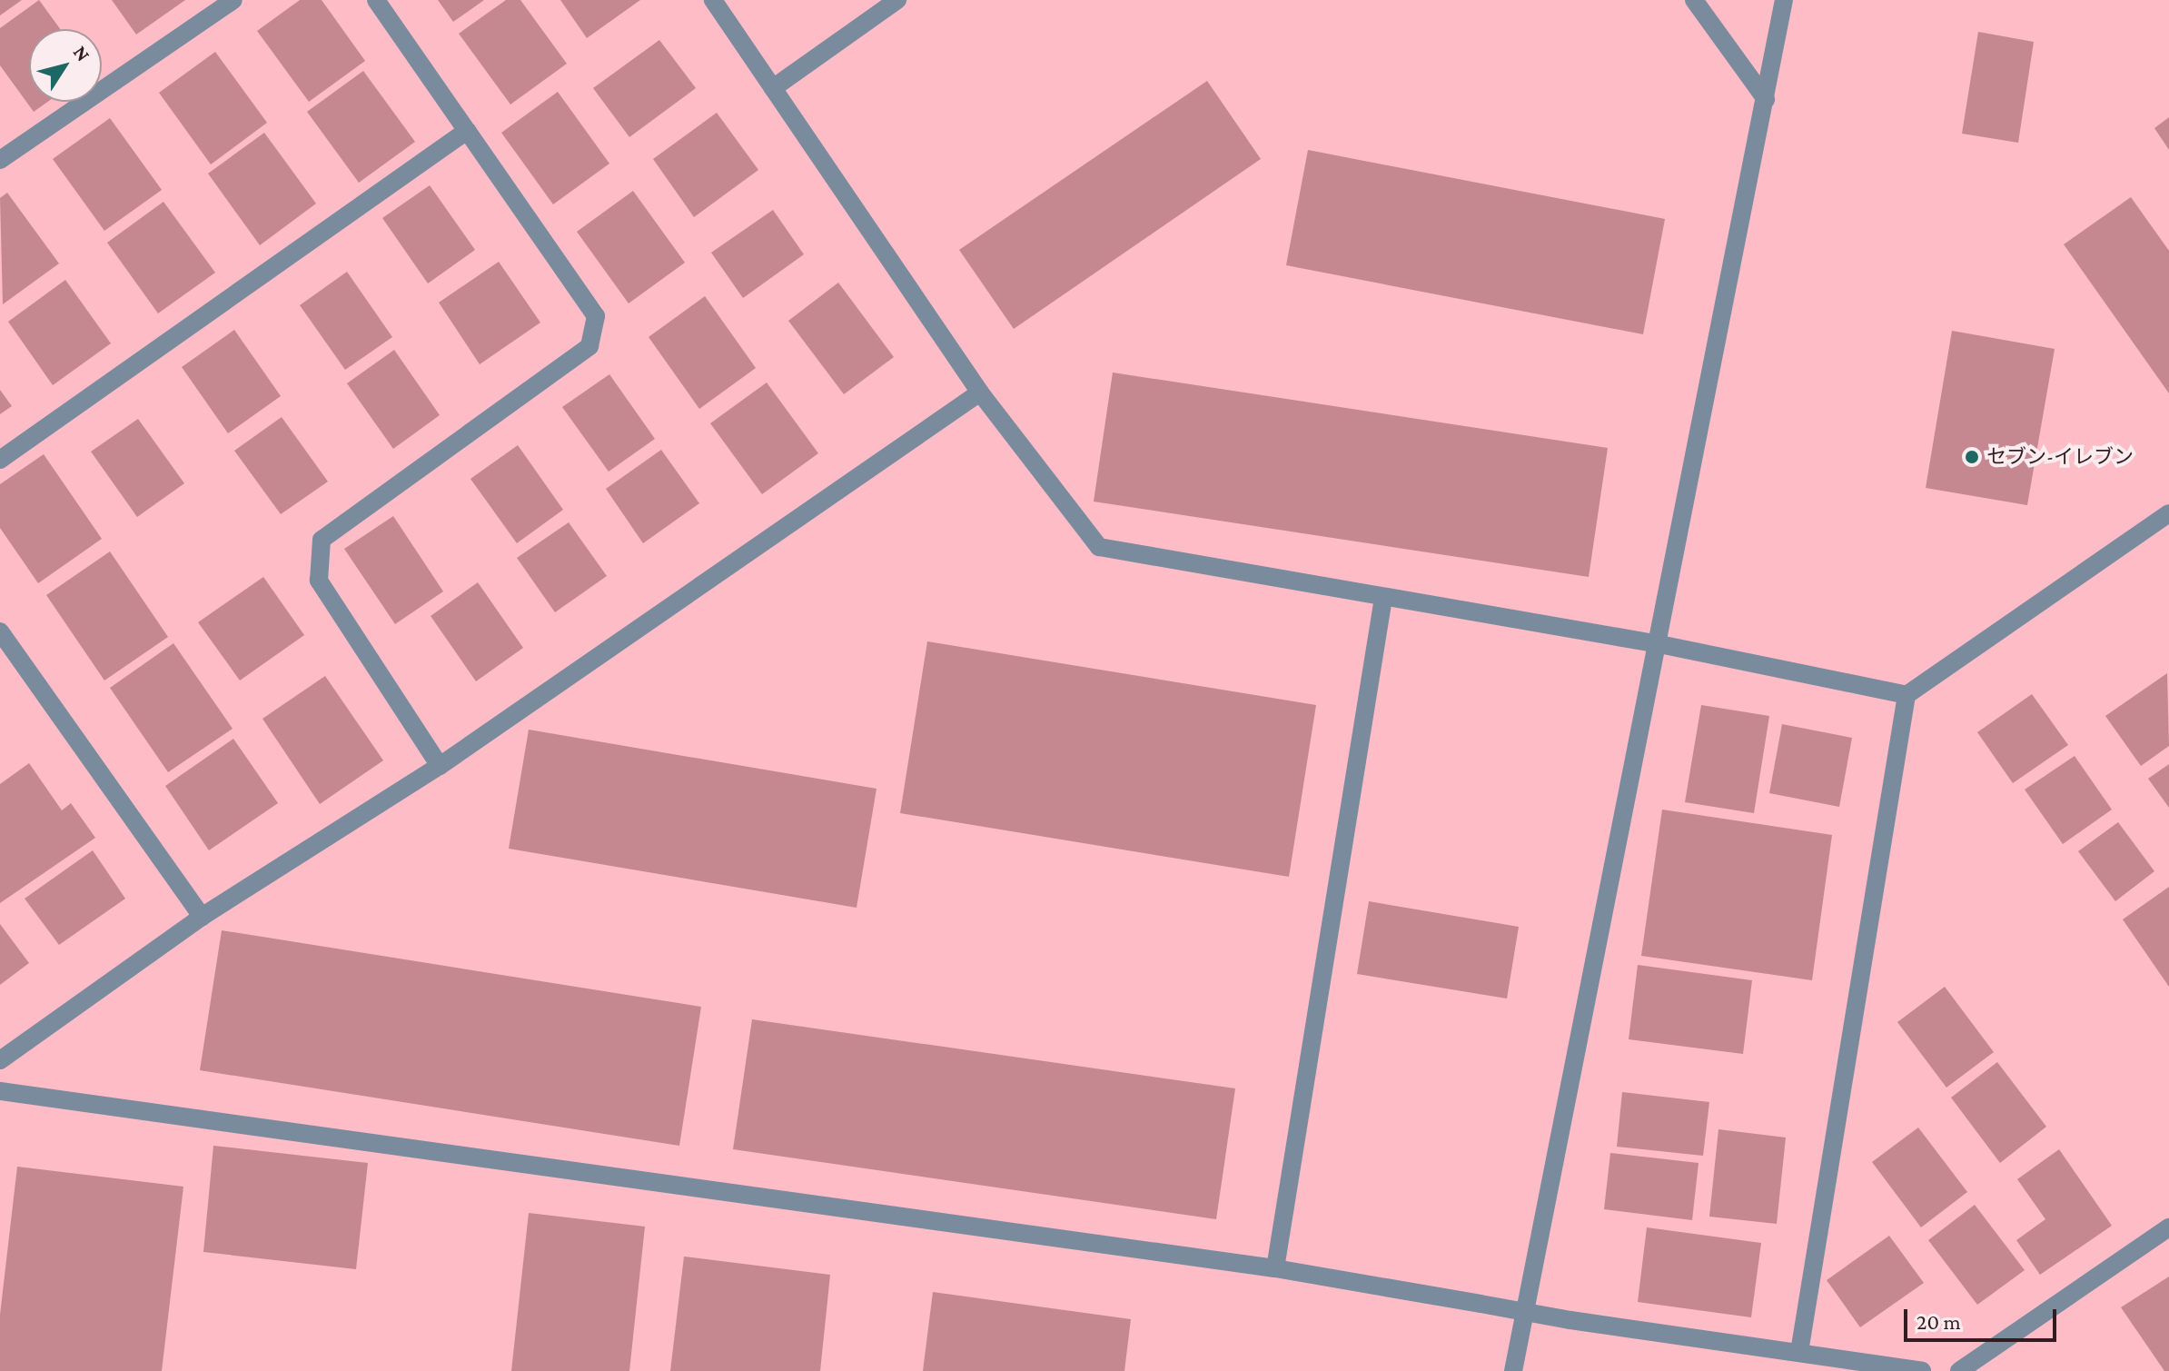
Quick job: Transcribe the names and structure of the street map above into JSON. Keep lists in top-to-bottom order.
{
  "places": ["セブン-イレブン"],
  "scale_bar": "20 m",
  "north": "top right"
}
